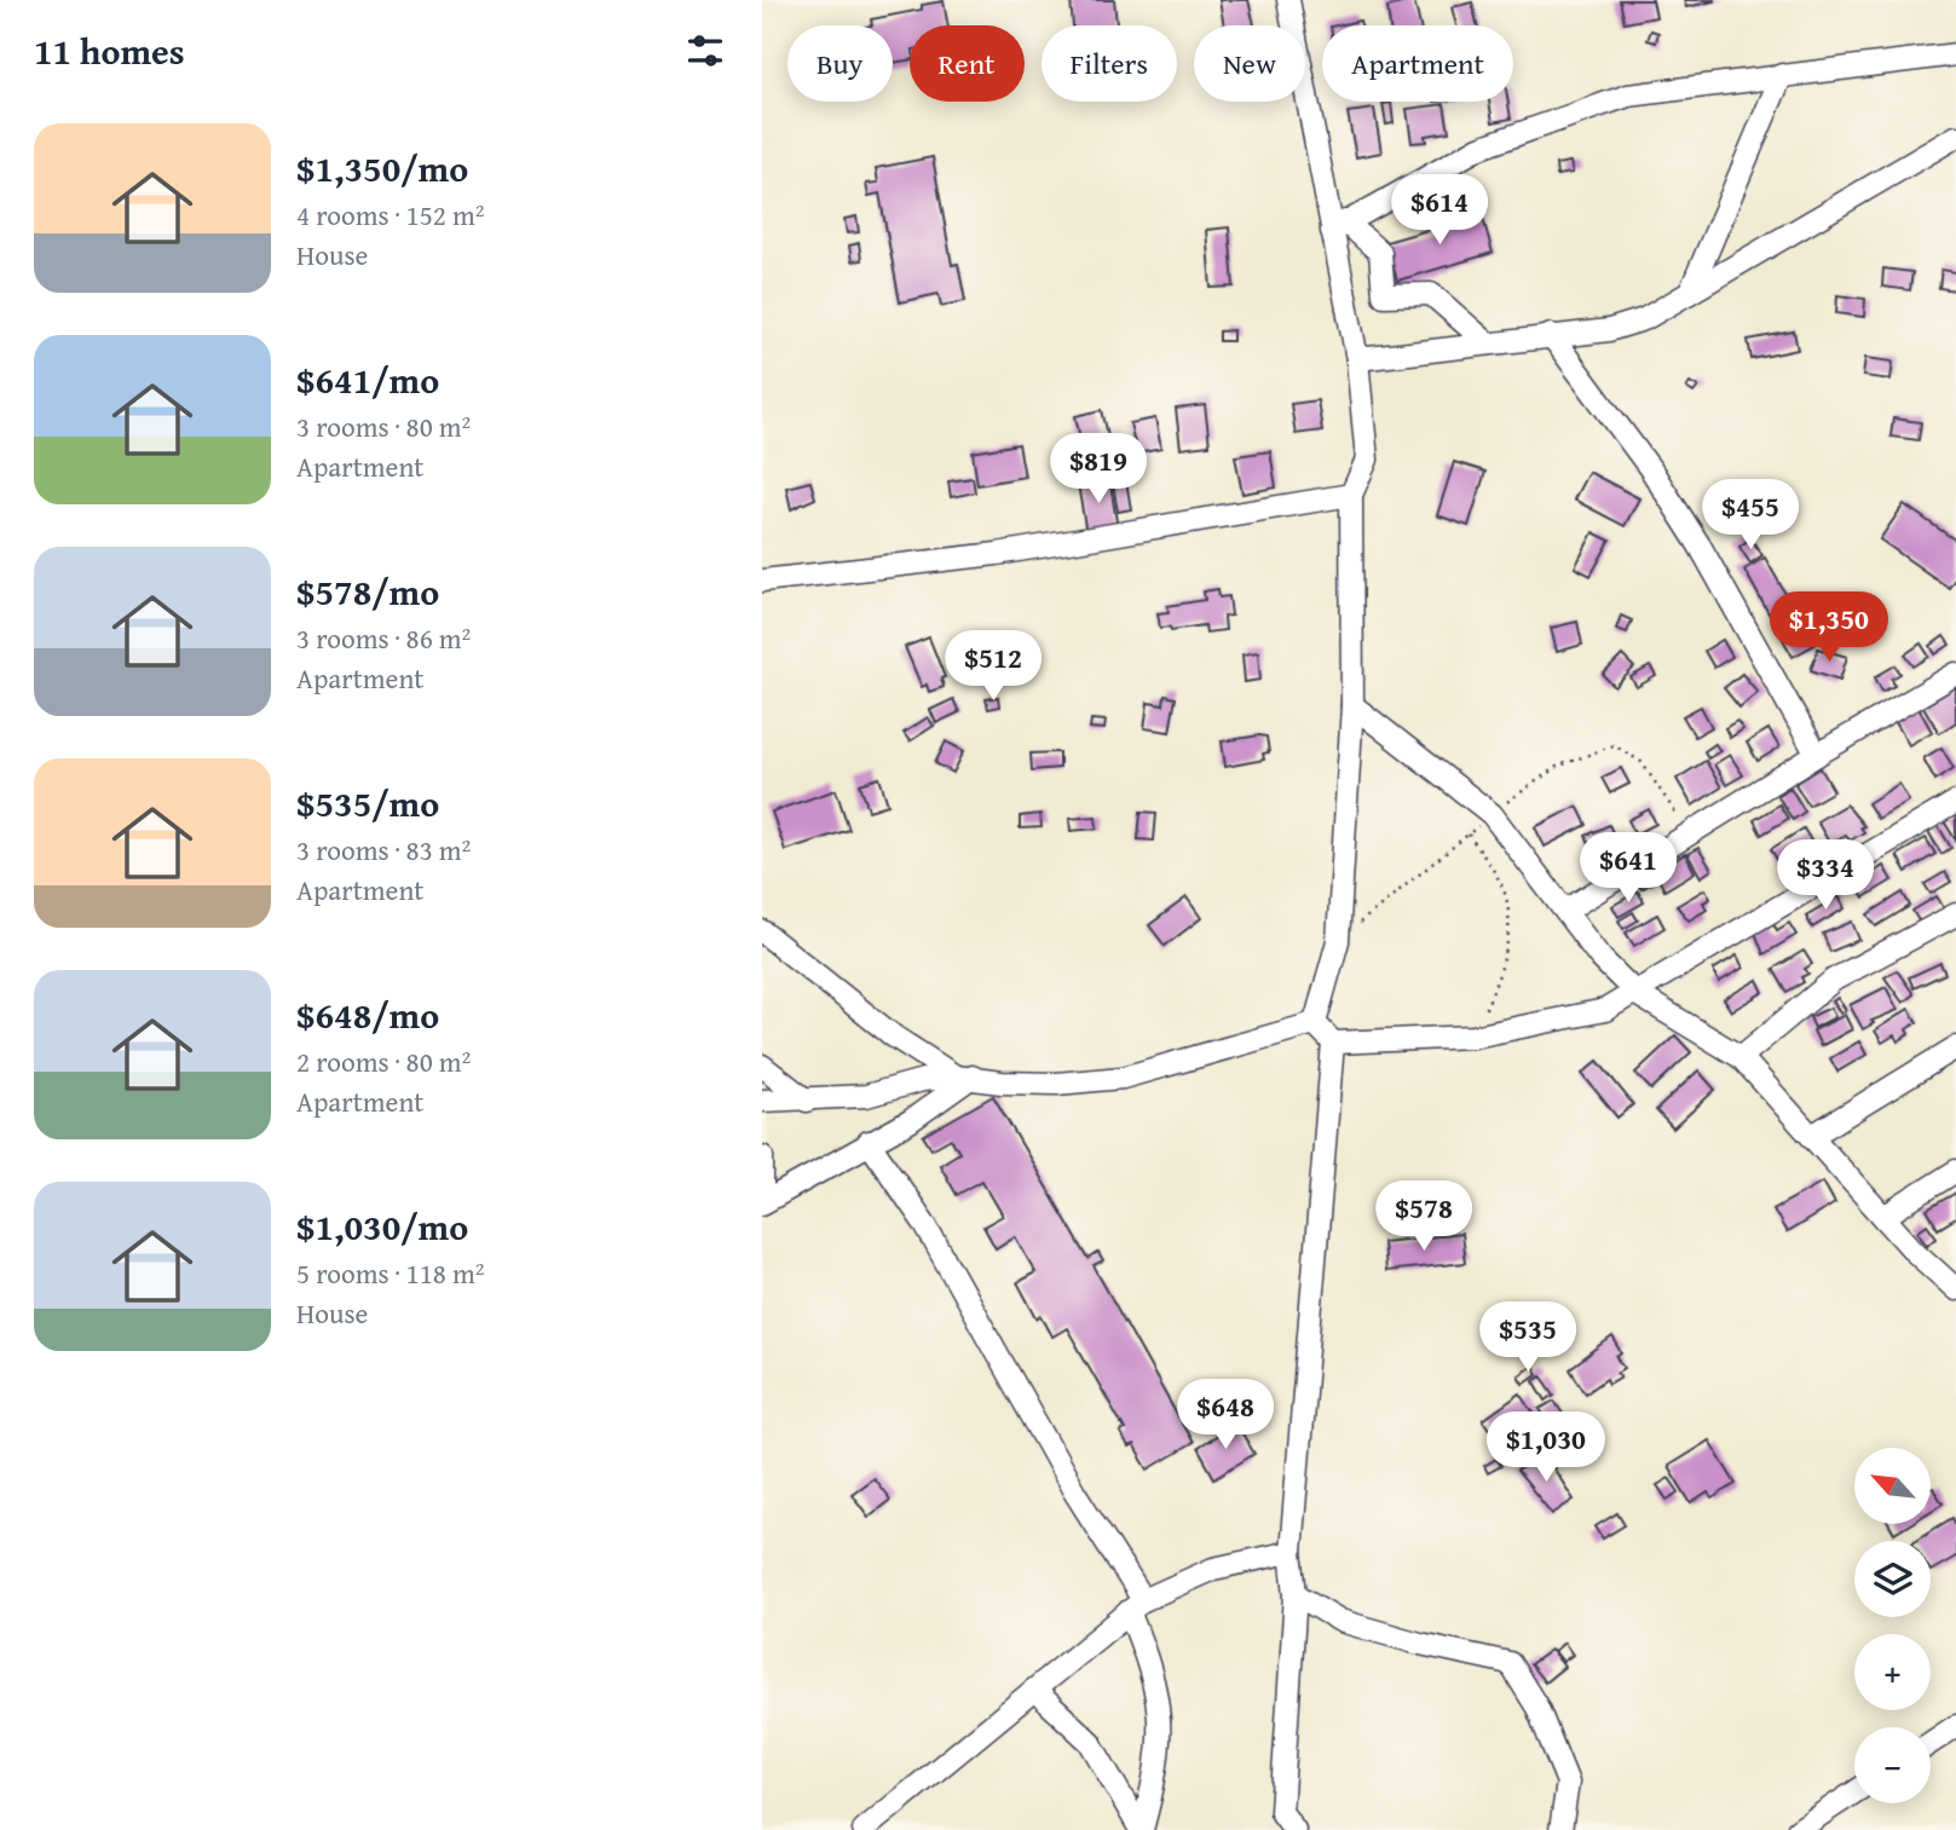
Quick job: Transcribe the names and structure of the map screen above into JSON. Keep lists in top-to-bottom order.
{
  "north": "top left",
  "page": {
    "heading": "11 homes",
    "chip": [
      "Buy",
      "Rent",
      "Filters",
      "New",
      "Apartment"
    ],
    "list": [
      {
        "name": "$1,350/mo",
        "note": "4 rooms · 152 m² · House"
      },
      {
        "name": "$641/mo",
        "note": "3 rooms · 80 m² · Apartment"
      },
      {
        "name": "$578/mo",
        "note": "3 rooms · 86 m² · Apartment"
      },
      {
        "name": "$535/mo",
        "note": "3 rooms · 83 m² · Apartment"
      },
      {
        "name": "$648/mo",
        "note": "2 rooms · 80 m² · Apartment"
      },
      {
        "name": "$1,030/mo",
        "note": "5 rooms · 118 m² · House"
      }
    ],
    "price": [
      "$614",
      "$819",
      "$455",
      "$1,350",
      "$512",
      "$641",
      "$334",
      "$578",
      "$535",
      "$648",
      "$1,030"
    ],
    "map_buttons": ["+", "−"]
  }
}
